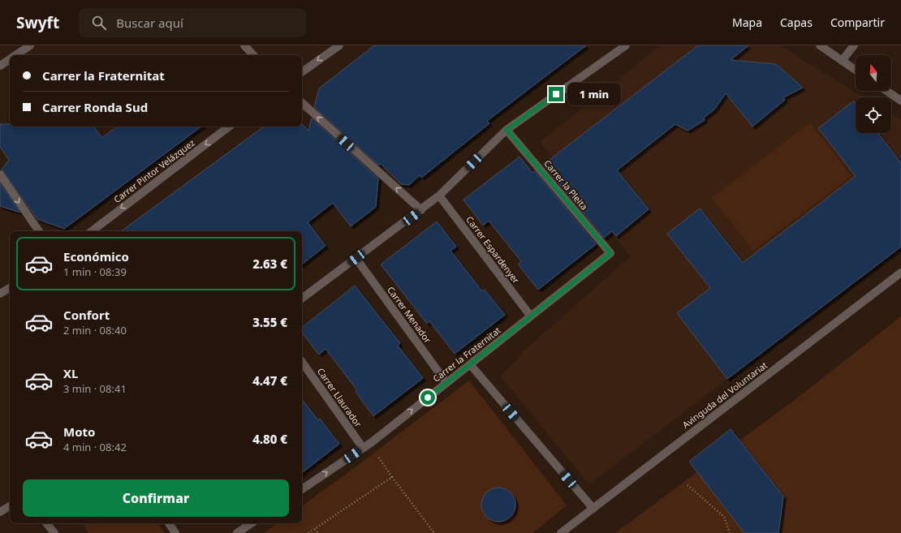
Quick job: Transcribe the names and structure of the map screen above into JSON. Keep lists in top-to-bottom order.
{
  "streets": {
    "street": [
      "Carrer Pintor Velázquez",
      "Carrer la Pleita",
      "Carrer Espardenyer",
      "Carrer Menador",
      "Carrer la Fraternitat",
      "Avinguda del Voluntariat",
      "Carrer Llaurador"
    ]
  },
  "crossings": [
    ["Carrer la Pleita", "Carrer la Fraternitat"],
    ["Carrer Espardenyer", "Carrer la Fraternitat"],
    ["Carrer Menador", "Carrer la Fraternitat"],
    ["Carrer la Fraternitat", "Carrer Llaurador"]
  ],
  "one_way": ["Carrer Pintor Velázquez", "Carrer la Fraternitat"],
  "north": "top",
  "page": {
    "header": "Swyft",
    "search": "Buscar aquí",
    "nav": ["Mapa", "Capas", "Compartir"],
    "banner": ["Carrer la Fraternitat", "Carrer Ronda Sud"],
    "bubble": "1 min",
    "list": [
      {
        "name": "Económico",
        "note": "1 min · 08:39",
        "value": "2.63 €"
      },
      {
        "name": "Confort",
        "note": "2 min · 08:40",
        "value": "3.55 €"
      },
      {
        "name": "XL",
        "note": "3 min · 08:41",
        "value": "4.47 €"
      },
      {
        "name": "Moto",
        "note": "4 min · 08:42",
        "value": "4.80 €"
      }
    ],
    "buttons": "Confirmar"
  }
}
